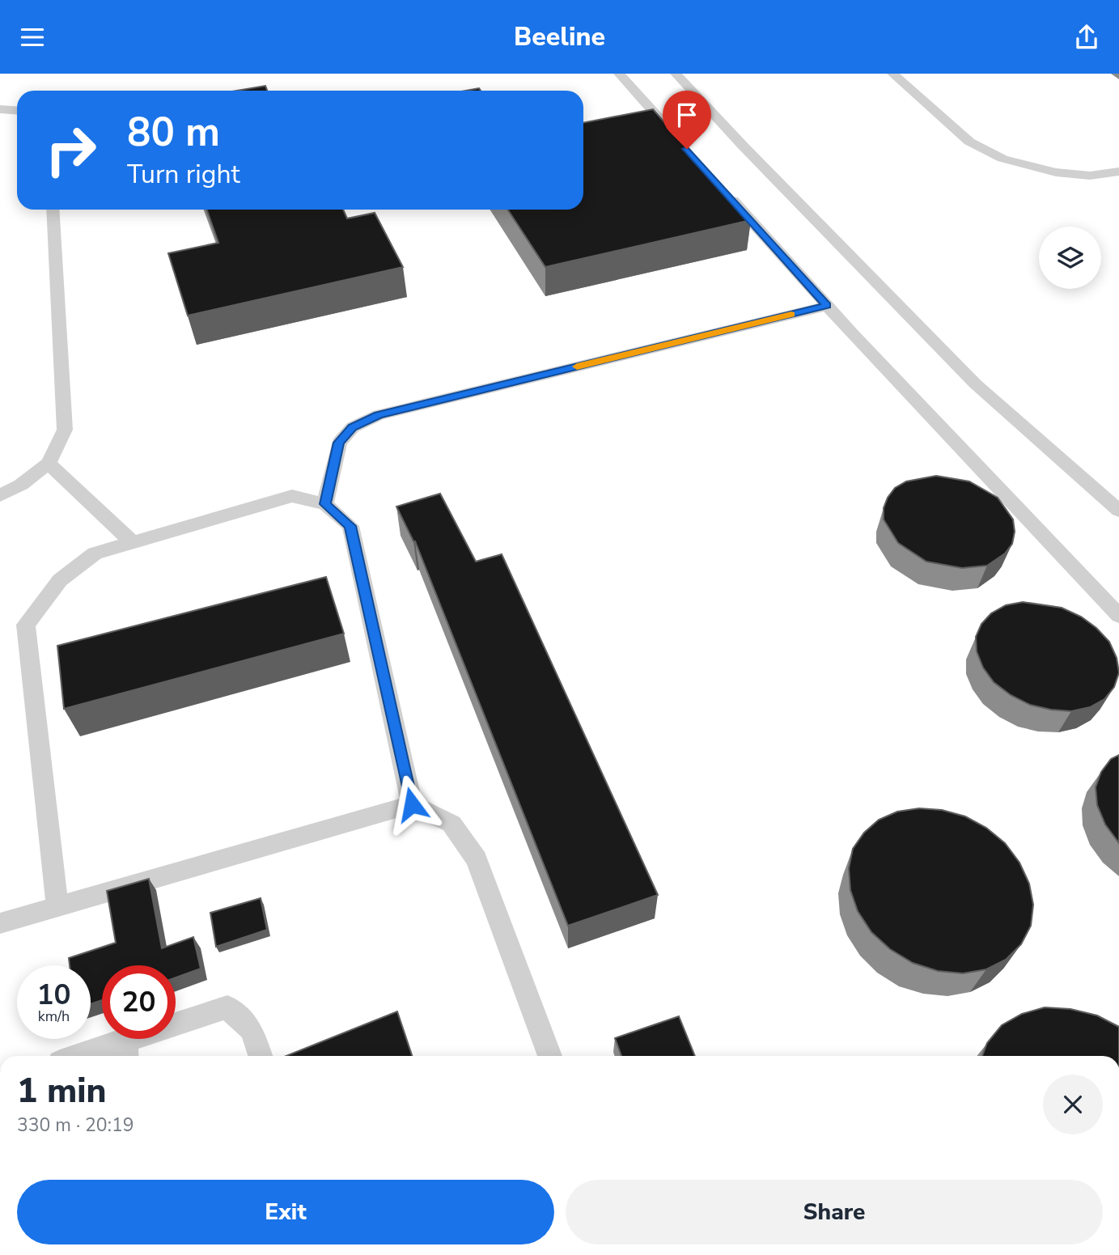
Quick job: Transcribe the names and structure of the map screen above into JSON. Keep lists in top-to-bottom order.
{
  "page": {
    "header": "Beeline",
    "turn": ["80 m", "Turn right"],
    "speed": "10 km/h",
    "limit": "20",
    "heading": ["1 min", "330 m · 20:19"],
    "buttons": ["Exit", "Share"]
  }
}
